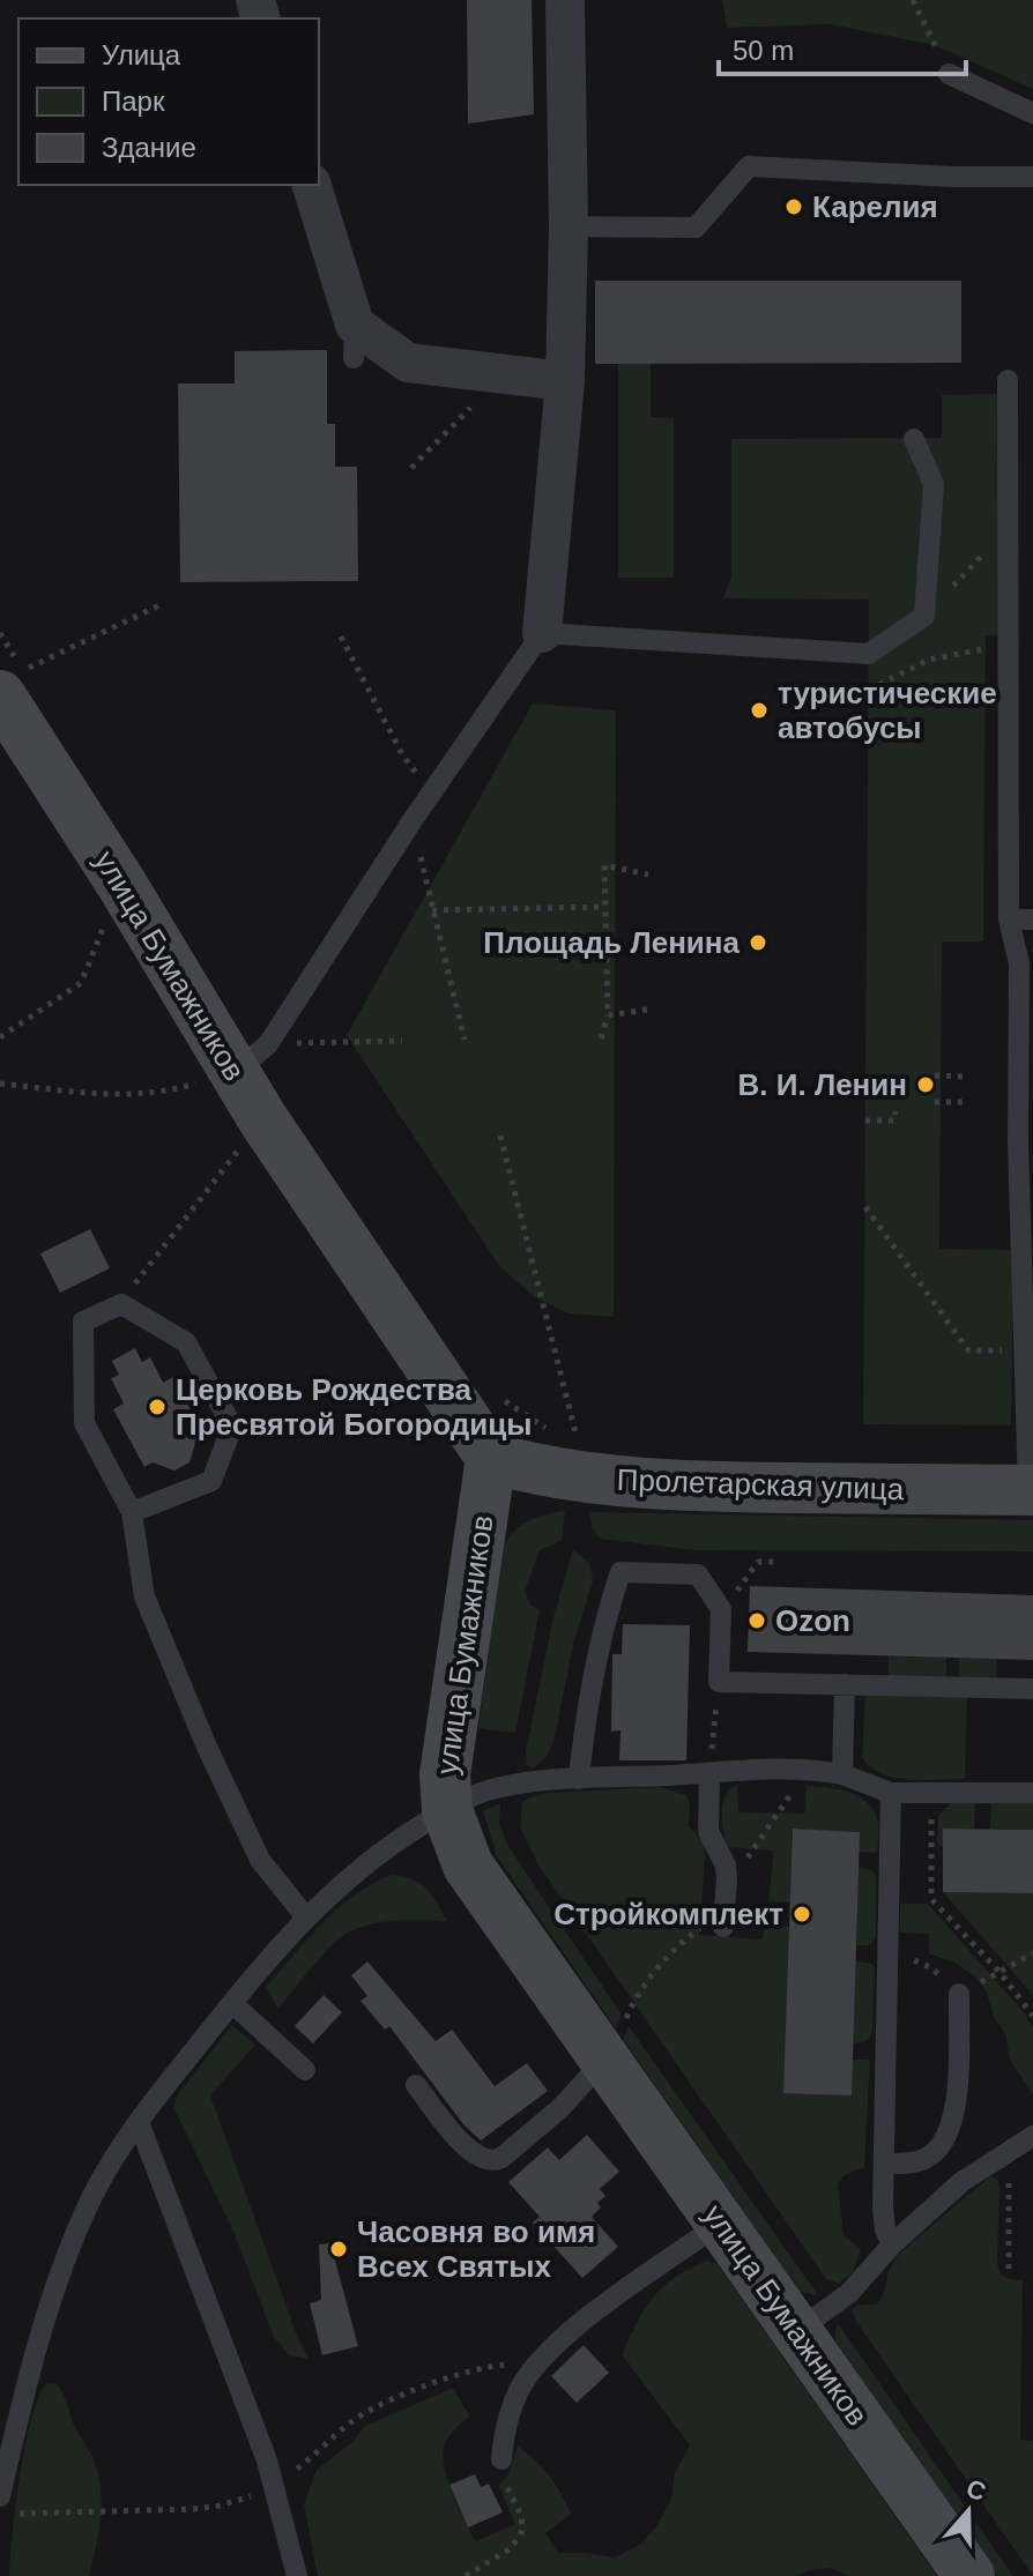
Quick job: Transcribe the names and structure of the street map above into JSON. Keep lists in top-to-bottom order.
{
  "streets": {
    "street": ["улица Бумажников", "Пролетарская улица"]
  },
  "crossings": [
    ["улица Бумажников", "Пролетарская улица"]
  ],
  "places": [
    "Карелия",
    "туристические автобусы",
    "Площадь Ленина",
    "В. И. Ленин",
    "Церковь Рождества Пресвятой Богородицы",
    "Ozon",
    "Стройкомплект",
    "Часовня во имя Всех Святых"
  ],
  "legend": ["Улица", "Парк", "Здание"],
  "scale_bar": "50 m",
  "north": "top"
}
